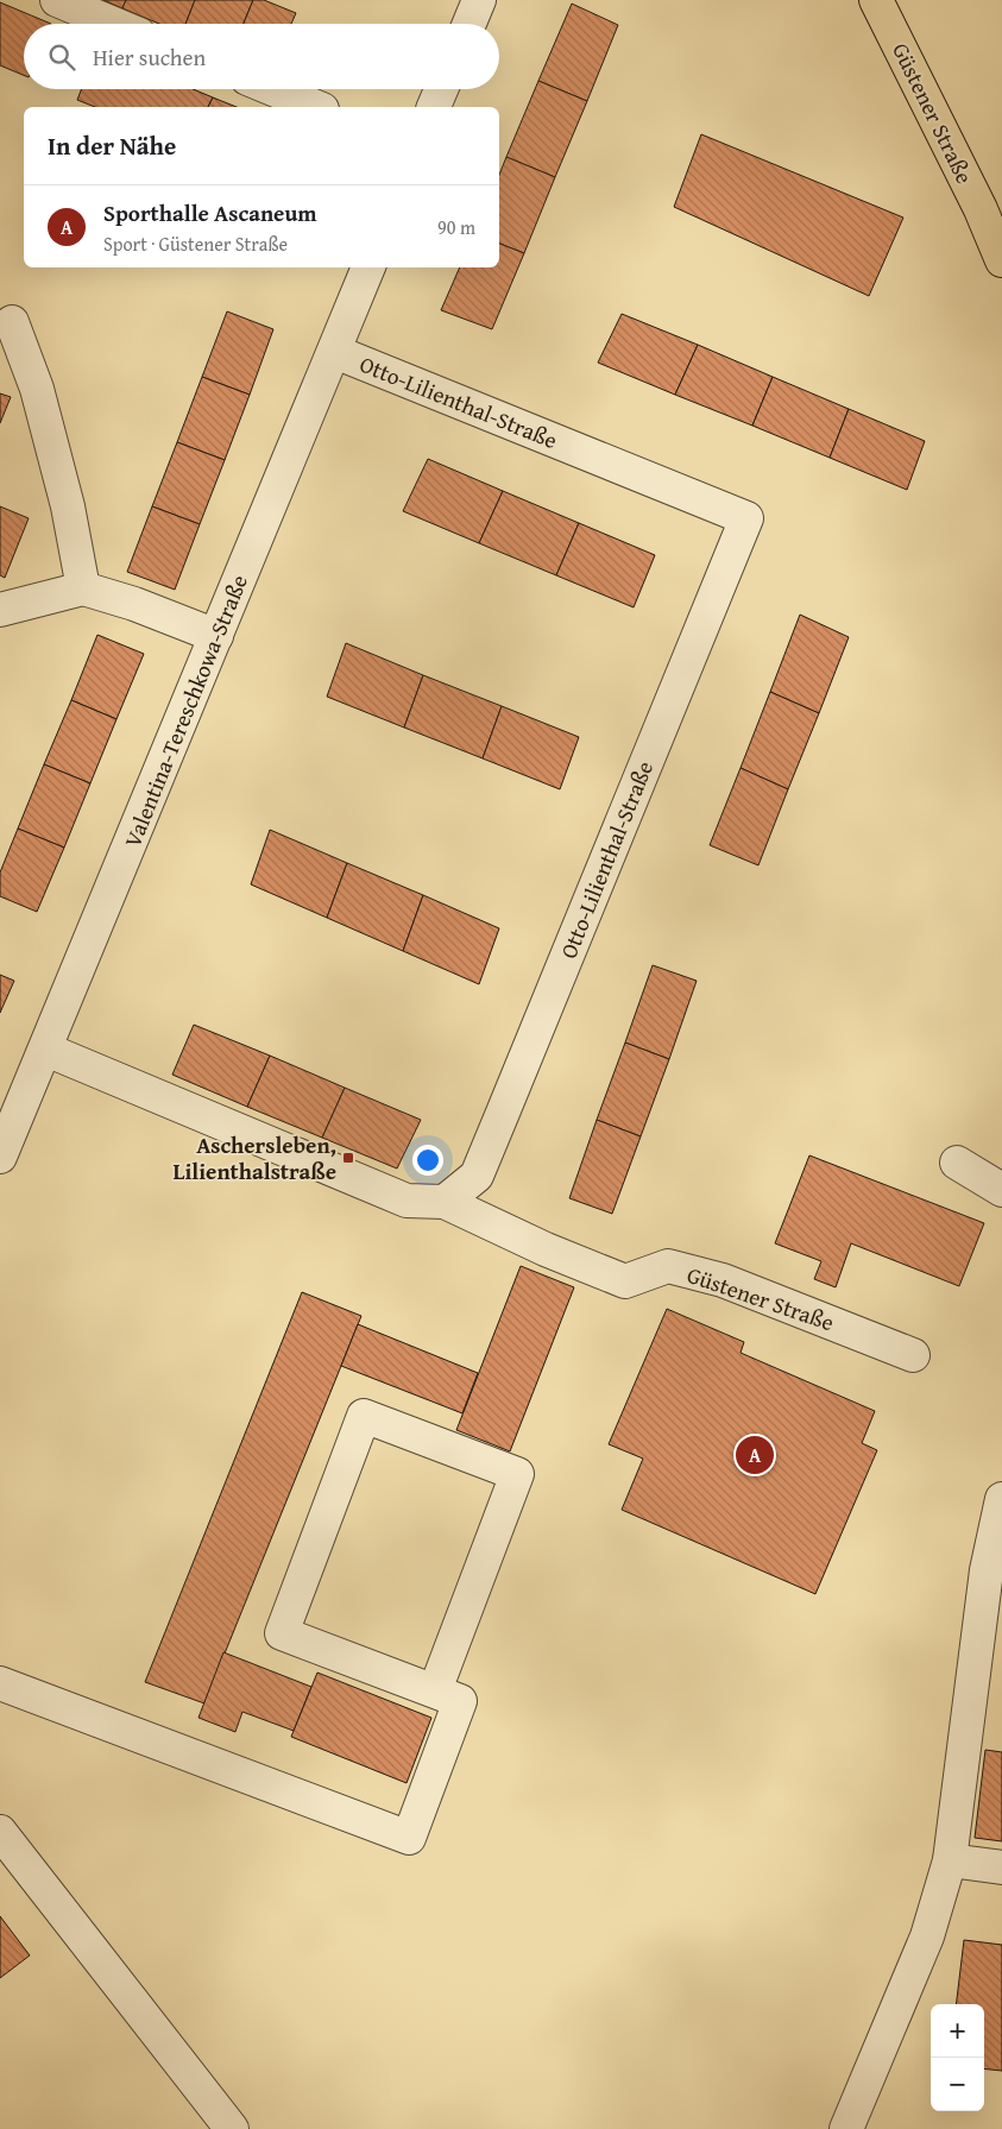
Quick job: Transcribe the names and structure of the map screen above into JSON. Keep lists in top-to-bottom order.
{
  "streets": {
    "main road": ["Güstener Straße"],
    "street": ["Otto-Lilienthal-Straße", "Valentina-Tereschkowa-Straße"]
  },
  "crossings": [
    ["Güstener Straße", "Otto-Lilienthal-Straße"],
    ["Otto-Lilienthal-Straße", "Valentina-Tereschkowa-Straße"]
  ],
  "places": {
    "transit": ["Aschersleben, Lilienthalstraße"]
  },
  "page": {
    "search": "Hier suchen",
    "heading": "In der Nähe",
    "list": [
      {
        "mark": "A",
        "name": "Sporthalle Ascaneum",
        "note": "Sport · Güstener Straße",
        "value": "90 m"
      }
    ],
    "pins": "A",
    "map_buttons": ["+", "−"]
  }
}
